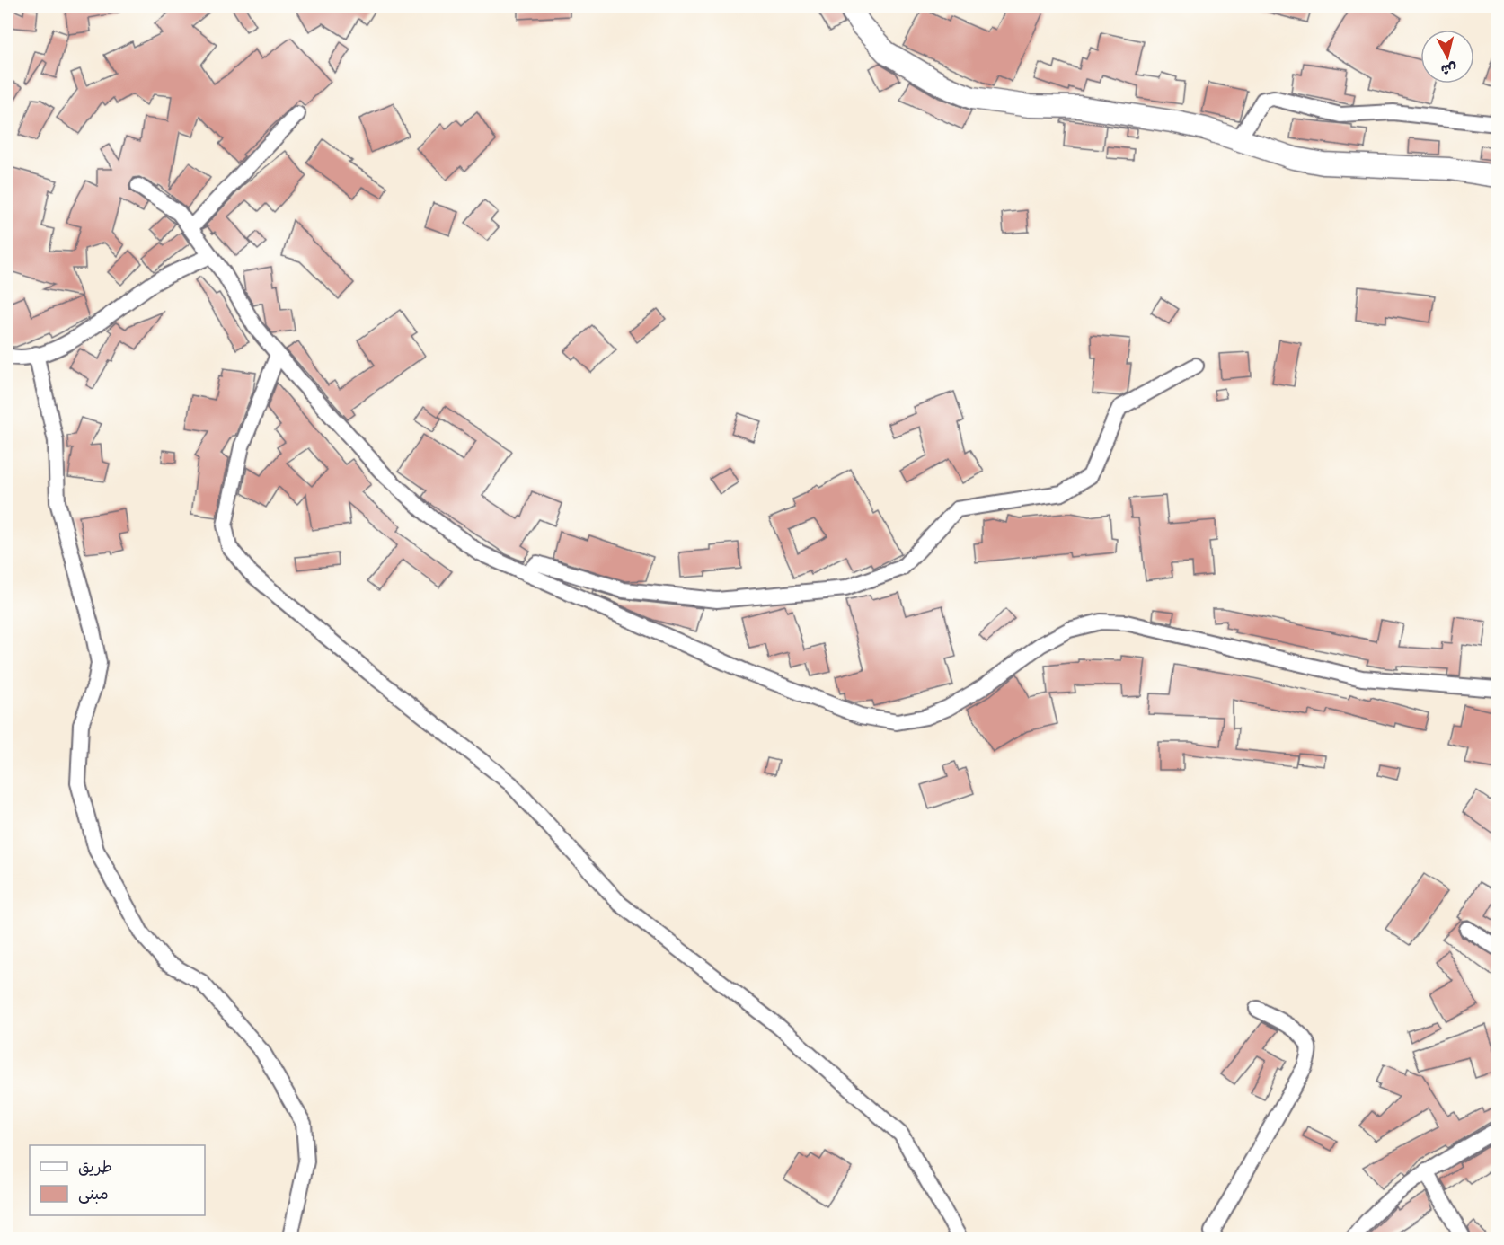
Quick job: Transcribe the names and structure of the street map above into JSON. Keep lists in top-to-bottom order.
{
  "legend": ["طريق", "مبنى"],
  "north": "bottom"
}
